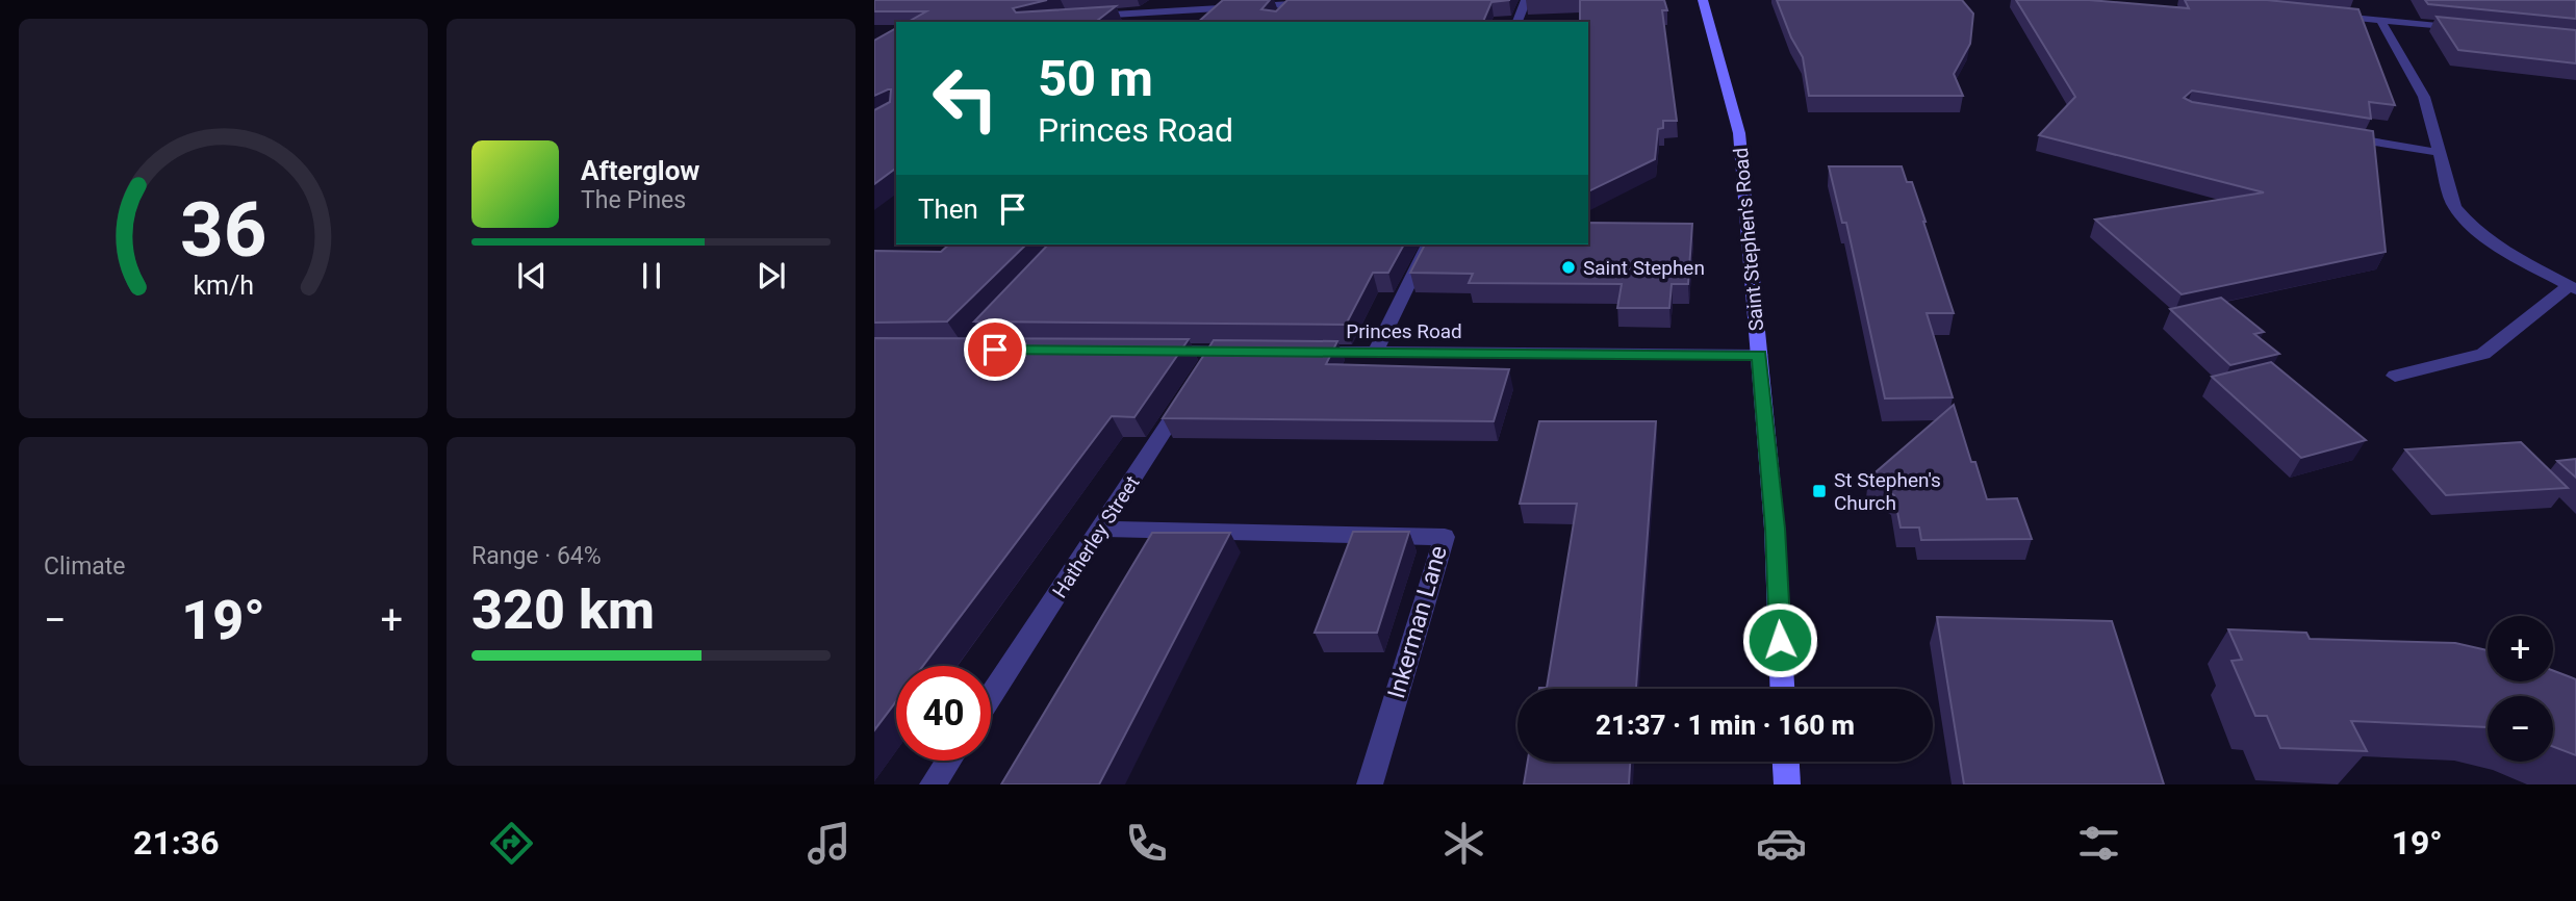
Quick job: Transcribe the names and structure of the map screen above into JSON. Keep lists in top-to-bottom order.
{
  "streets": {
    "street": [
      "Saint Stephen's Road",
      "Princes Road",
      "Hatherley Street",
      "Inkerman Lane"
    ]
  },
  "crossings": [
    ["Saint Stephen's Road", "Princes Road"],
    ["Hatherley Street", "Inkerman Lane"]
  ],
  "places": {
    "other": ["Saint Stephen"],
    "transit": ["St Stephen's Church"]
  },
  "page": {
    "turn": ["50 m", "Princes Road"],
    "song": ["Afterglow", "The Pines"],
    "then": "Then",
    "tile": [
      "Climate",
      ["Range · 64%", "320 km"]
    ],
    "heat": ["−", "19°", "+"],
    "map_buttons": ["+", "−"],
    "limit": "40",
    "trip": "21:37 · 1 min · 160 m",
    "tabs": ["21:36", "19°"],
    "gauge": ["36", "km/h"]
  }
}
